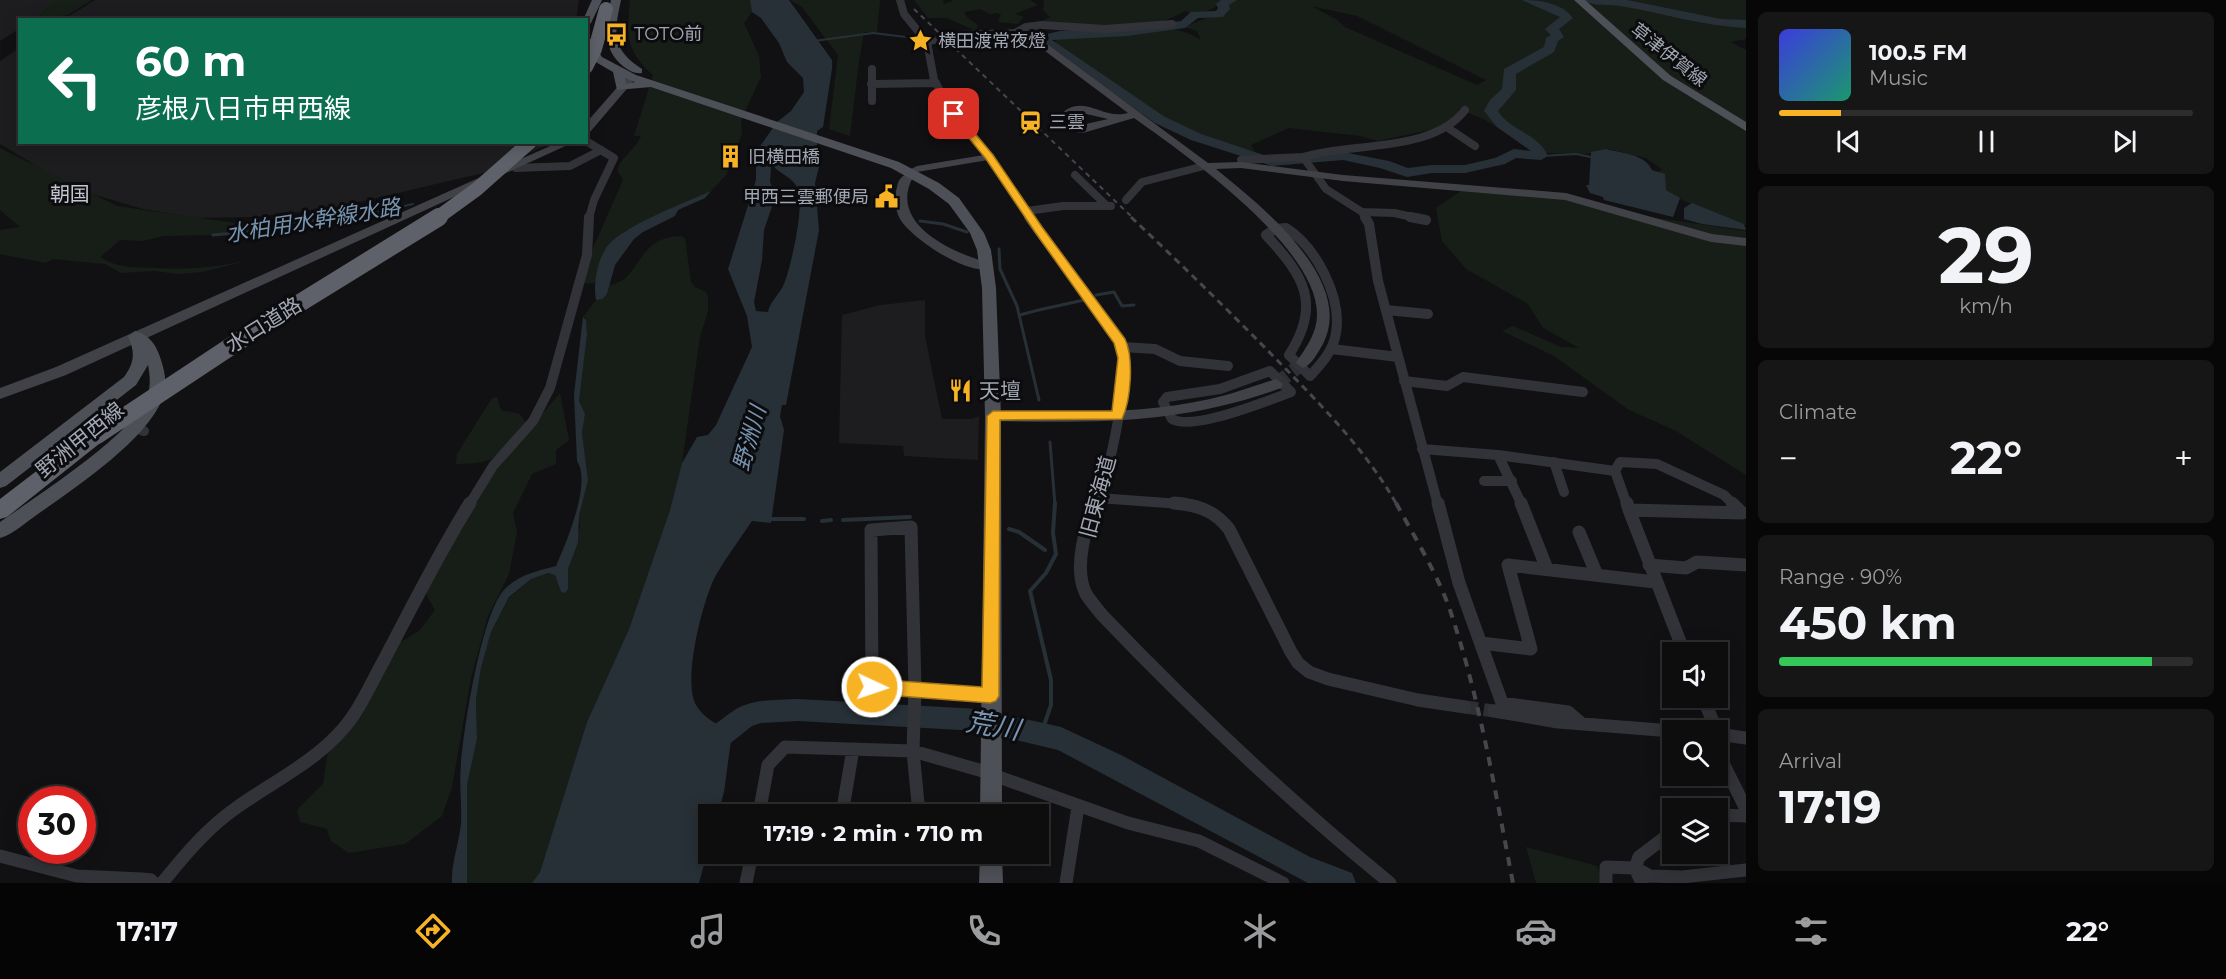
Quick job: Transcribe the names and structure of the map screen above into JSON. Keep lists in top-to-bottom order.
{
  "streets": {
    "highway": ["水口道路"],
    "main road": ["草津伊賀線", "野洲甲西線"],
    "street": ["旧東海道"]
  },
  "districts": ["朝国"],
  "water": ["水柏用水幹線水路", "野洲川", "荒川"],
  "places": {
    "bus stop": ["TOTO前"],
    "place": ["横田渡常夜燈"],
    "station": ["三雲"],
    "building": ["旧横田橋"],
    "public building": ["甲西三雲郵便局"],
    "restaurant": ["天壇"]
  },
  "page": {
    "turn": ["60 m", "彦根八日市甲西線"],
    "song": ["100.5 FM", "Music"],
    "tile": [
      ["29", "km/h"],
      "Climate",
      ["Range · 90%", "450 km"],
      ["Arrival", "17:19"]
    ],
    "heat": ["−", "22°", "+"],
    "limit": "30",
    "trip": "17:19 · 2 min · 710 m",
    "tabs": ["17:17", "22°"]
  }
}
